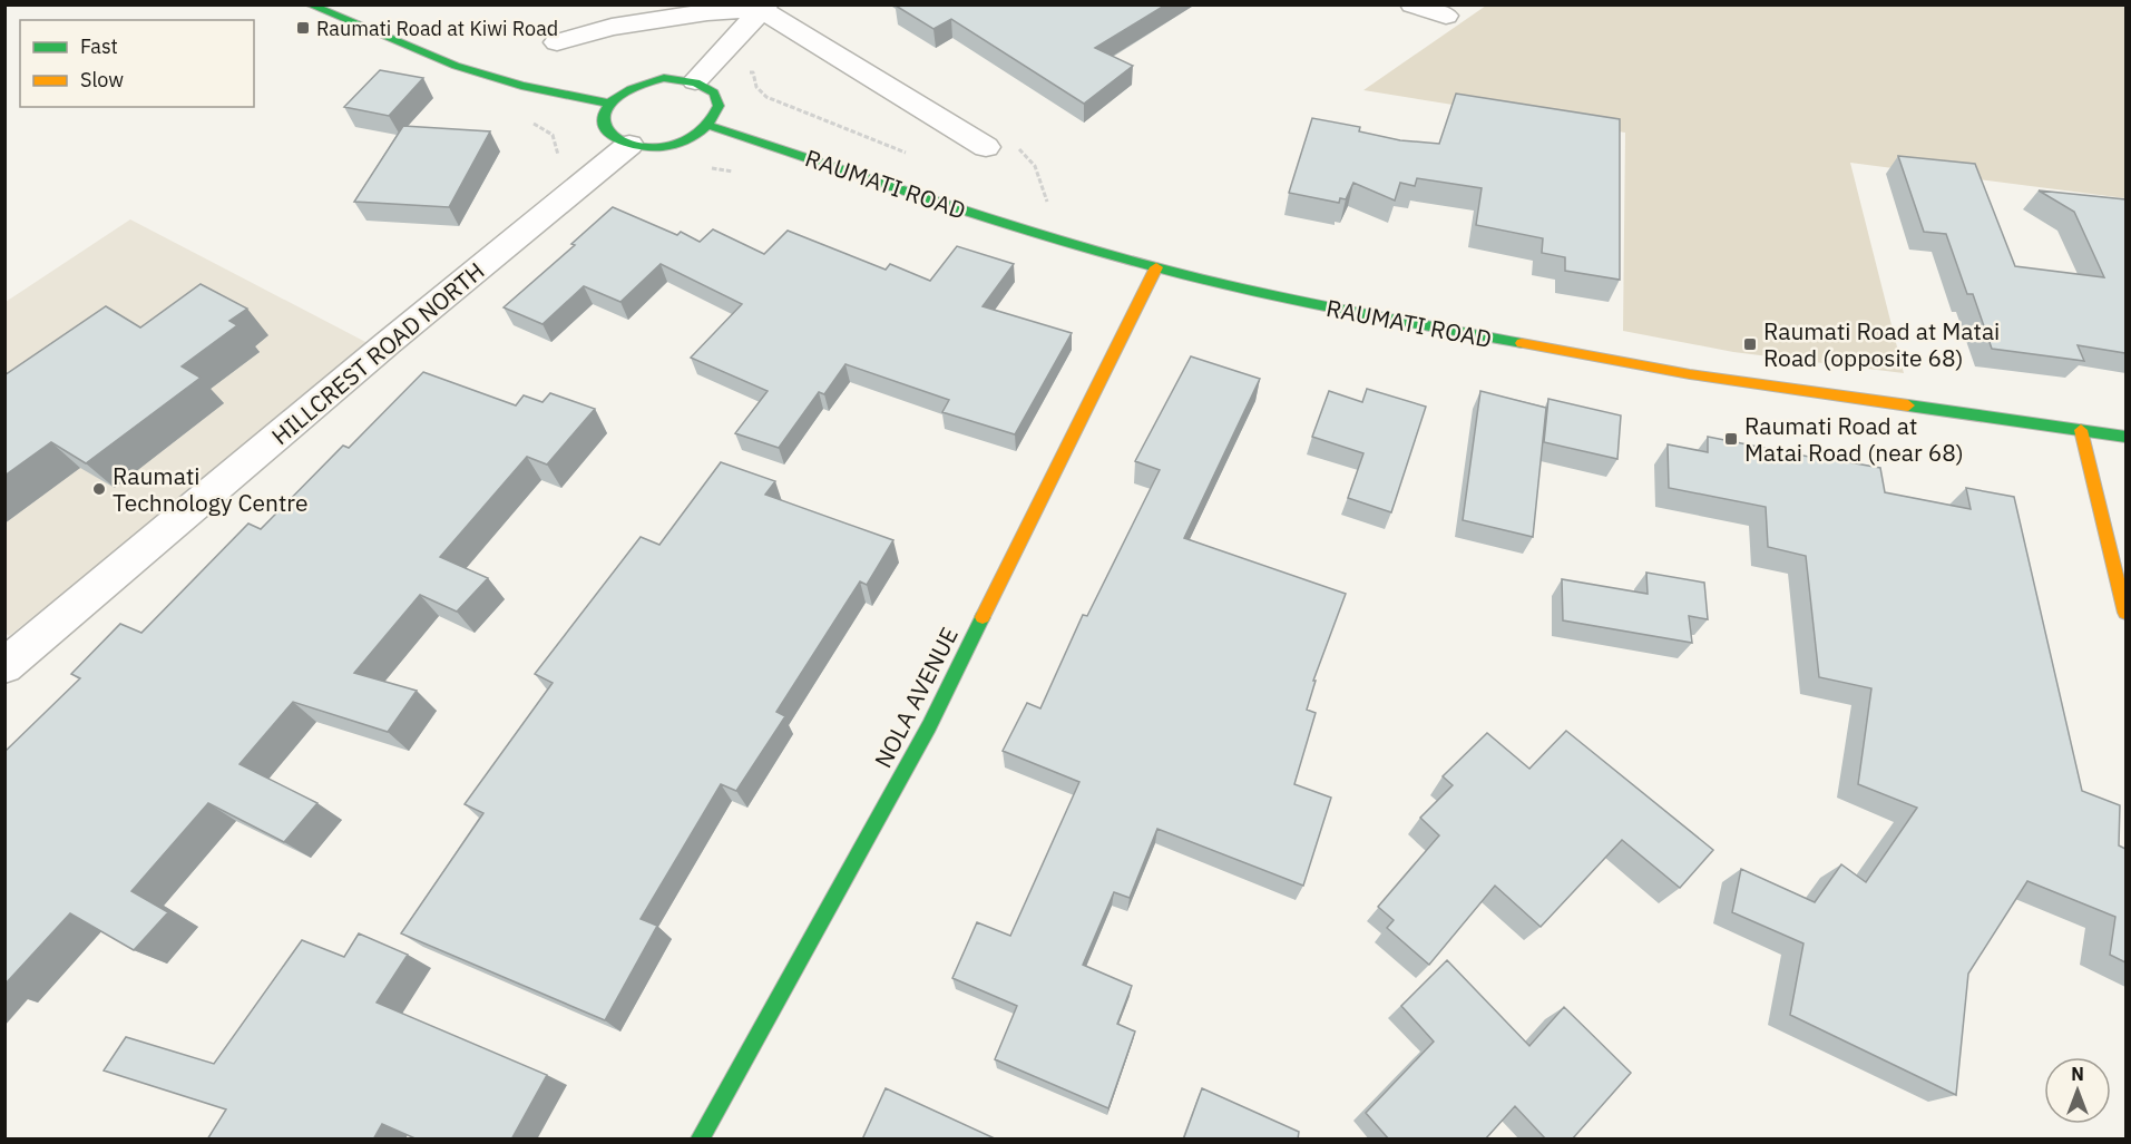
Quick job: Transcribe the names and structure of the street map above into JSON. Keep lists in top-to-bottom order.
{
  "streets": {
    "main road": ["RAUMATI ROAD", "NOLA AVENUE"],
    "street": ["HILLCREST ROAD NORTH"]
  },
  "crossings": [
    ["RAUMATI ROAD", "HILLCREST ROAD NORTH"],
    ["RAUMATI ROAD", "NOLA AVENUE"]
  ],
  "places": {
    "transit": ["Raumati Road at Kiwi Road", "Raumati Road at Matai Road (opposite 68)", "Raumati Road at Matai Road (near 68)"],
    "other": ["Raumati Technology Centre"]
  },
  "legend": ["Fast", "Slow"],
  "north": "top"
}
